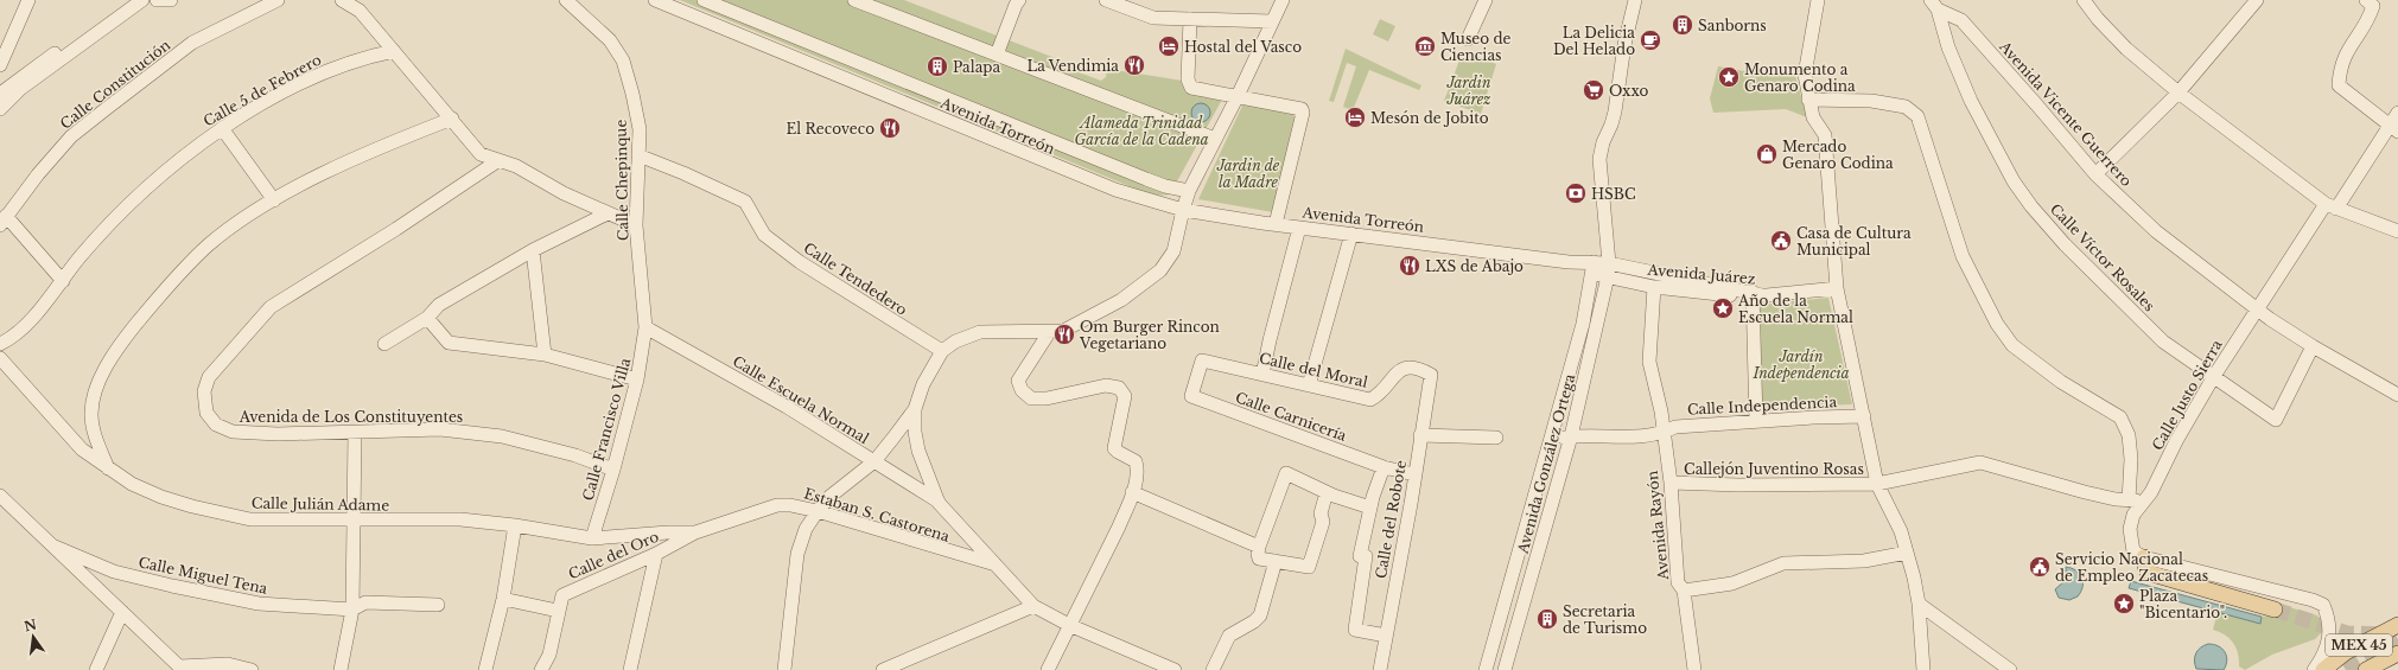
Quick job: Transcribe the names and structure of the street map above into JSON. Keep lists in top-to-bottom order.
{
  "streets": {
    "main road": ["MEX 45"],
    "street": [
      "Calle Constitución",
      "Calle 5 de Febrero",
      "Avenida Vicente Guerrero",
      "Avenida Torreón",
      "Calle Chepinque",
      "Calle Víctor Rosales",
      "Avenida Juárez",
      "Calle Tendedero",
      "Calle del Moral",
      "Calle Justo Sierra",
      "Calle Escuela Normal",
      "Calle Independencia",
      "Avenida de Los Constituyentes",
      "Calle Carnicería",
      "Calle Francisco Villa",
      "Avenida González Ortega",
      "Callejón Juventino Rosas",
      "Calle Julián Adame",
      "Estaban S. Castorena",
      "Calle del Robote",
      "Avenida Rayón",
      "Calle del Oro",
      "Calle Miguel Tena"
    ]
  },
  "crossings": [
    ["Avenida Vicente Guerrero", "Calle Víctor Rosales"],
    ["Avenida Vicente Guerrero", "Calle Justo Sierra"],
    ["Avenida Torreón", "Avenida Juárez"],
    ["Avenida Torreón", "Avenida González Ortega"],
    ["Calle Chepinque", "Calle Tendedero"],
    ["Calle Chepinque", "Calle Escuela Normal"],
    ["Calle Chepinque", "Calle Francisco Villa"],
    ["Calle Víctor Rosales", "Calle Justo Sierra"],
    ["Avenida Juárez", "Avenida González Ortega"],
    ["Avenida Juárez", "Avenida Rayón"],
    ["Calle del Moral", "Calle Carnicería"],
    ["Calle del Moral", "Calle del Robote"],
    ["Calle Justo Sierra", "Callejón Juventino Rosas"],
    ["Calle Escuela Normal", "Calle Francisco Villa"],
    ["Calle Independencia", "Avenida González Ortega"],
    ["Calle Independencia", "Avenida Rayón"],
    ["Avenida de Los Constituyentes", "Calle Francisco Villa"],
    ["Calle Carnicería", "Calle del Robote"],
    ["Calle Francisco Villa", "Calle Julián Adame"],
    ["Callejón Juventino Rosas", "Avenida Rayón"],
    ["Calle Julián Adame", "Estaban S. Castorena"],
    ["Calle Julián Adame", "Calle del Oro"],
    ["Estaban S. Castorena", "Calle del Oro"]
  ],
  "parks": [
    "Jardin Juárez",
    "Alameda Trinidad García de la Cadena",
    "Jardin de la Madre",
    "Jardín Independencia"
  ],
  "places": {
    "building": ["Sanborns", "Palapa", "Secretaria de Turismo"],
    "cafe": ["La Delicia Del Helado"],
    "hotel": ["Hostal del Vasco", "Mesón de Jobito"],
    "museum": ["Museo de Ciencias"],
    "restaurant": [
      "La Vendimia",
      "El Recoveco",
      "LXS de Abajo",
      "Om Burger Rincon Vegetariano"
    ],
    "place": ["Monumento a Genaro Codina", "Año de la Escuela Normal", "Plaza \"Bicentario\"."],
    "supermarket": ["Oxxo"],
    "shop": ["Mercado Genaro Codina"],
    "bank": ["HSBC"],
    "public building": ["Casa de Cultura Municipal", "Servicio Nacional de Empleo Zacatecas"]
  },
  "north": "top"
}
